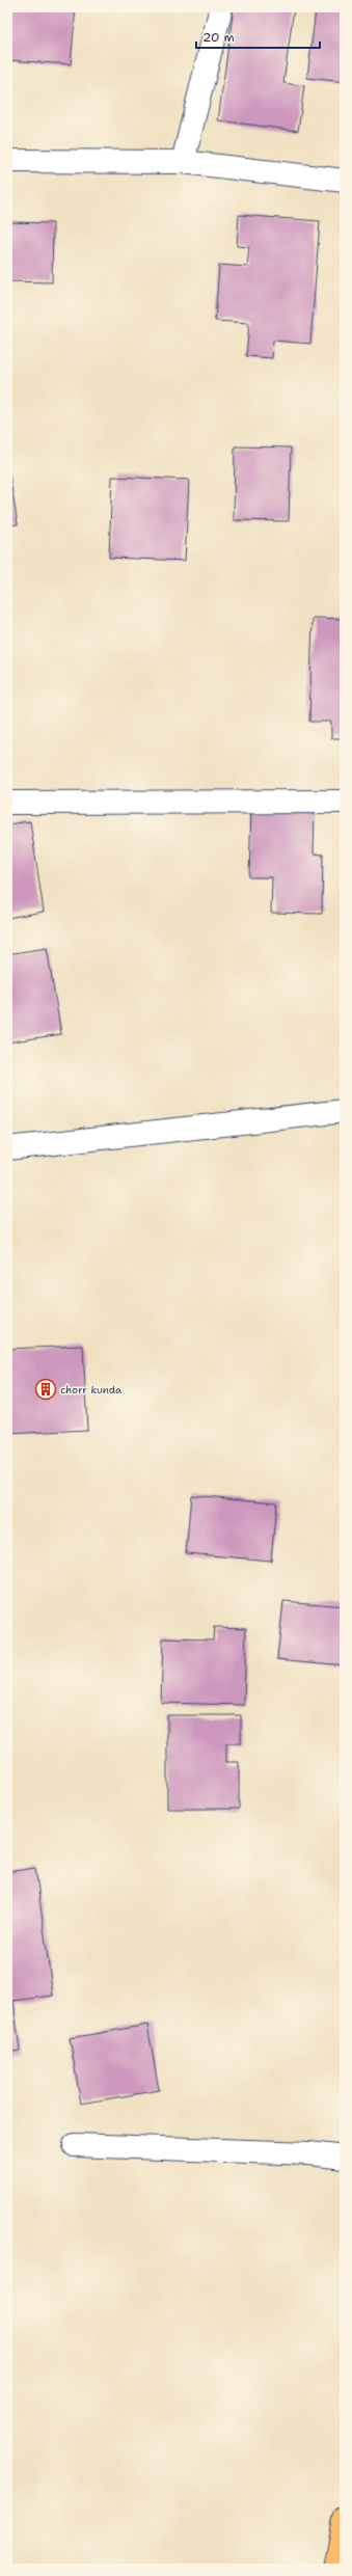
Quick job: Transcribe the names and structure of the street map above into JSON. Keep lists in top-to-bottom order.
{
  "places": {
    "building": ["chorr kunda"]
  },
  "scale_bar": "20 m"
}
